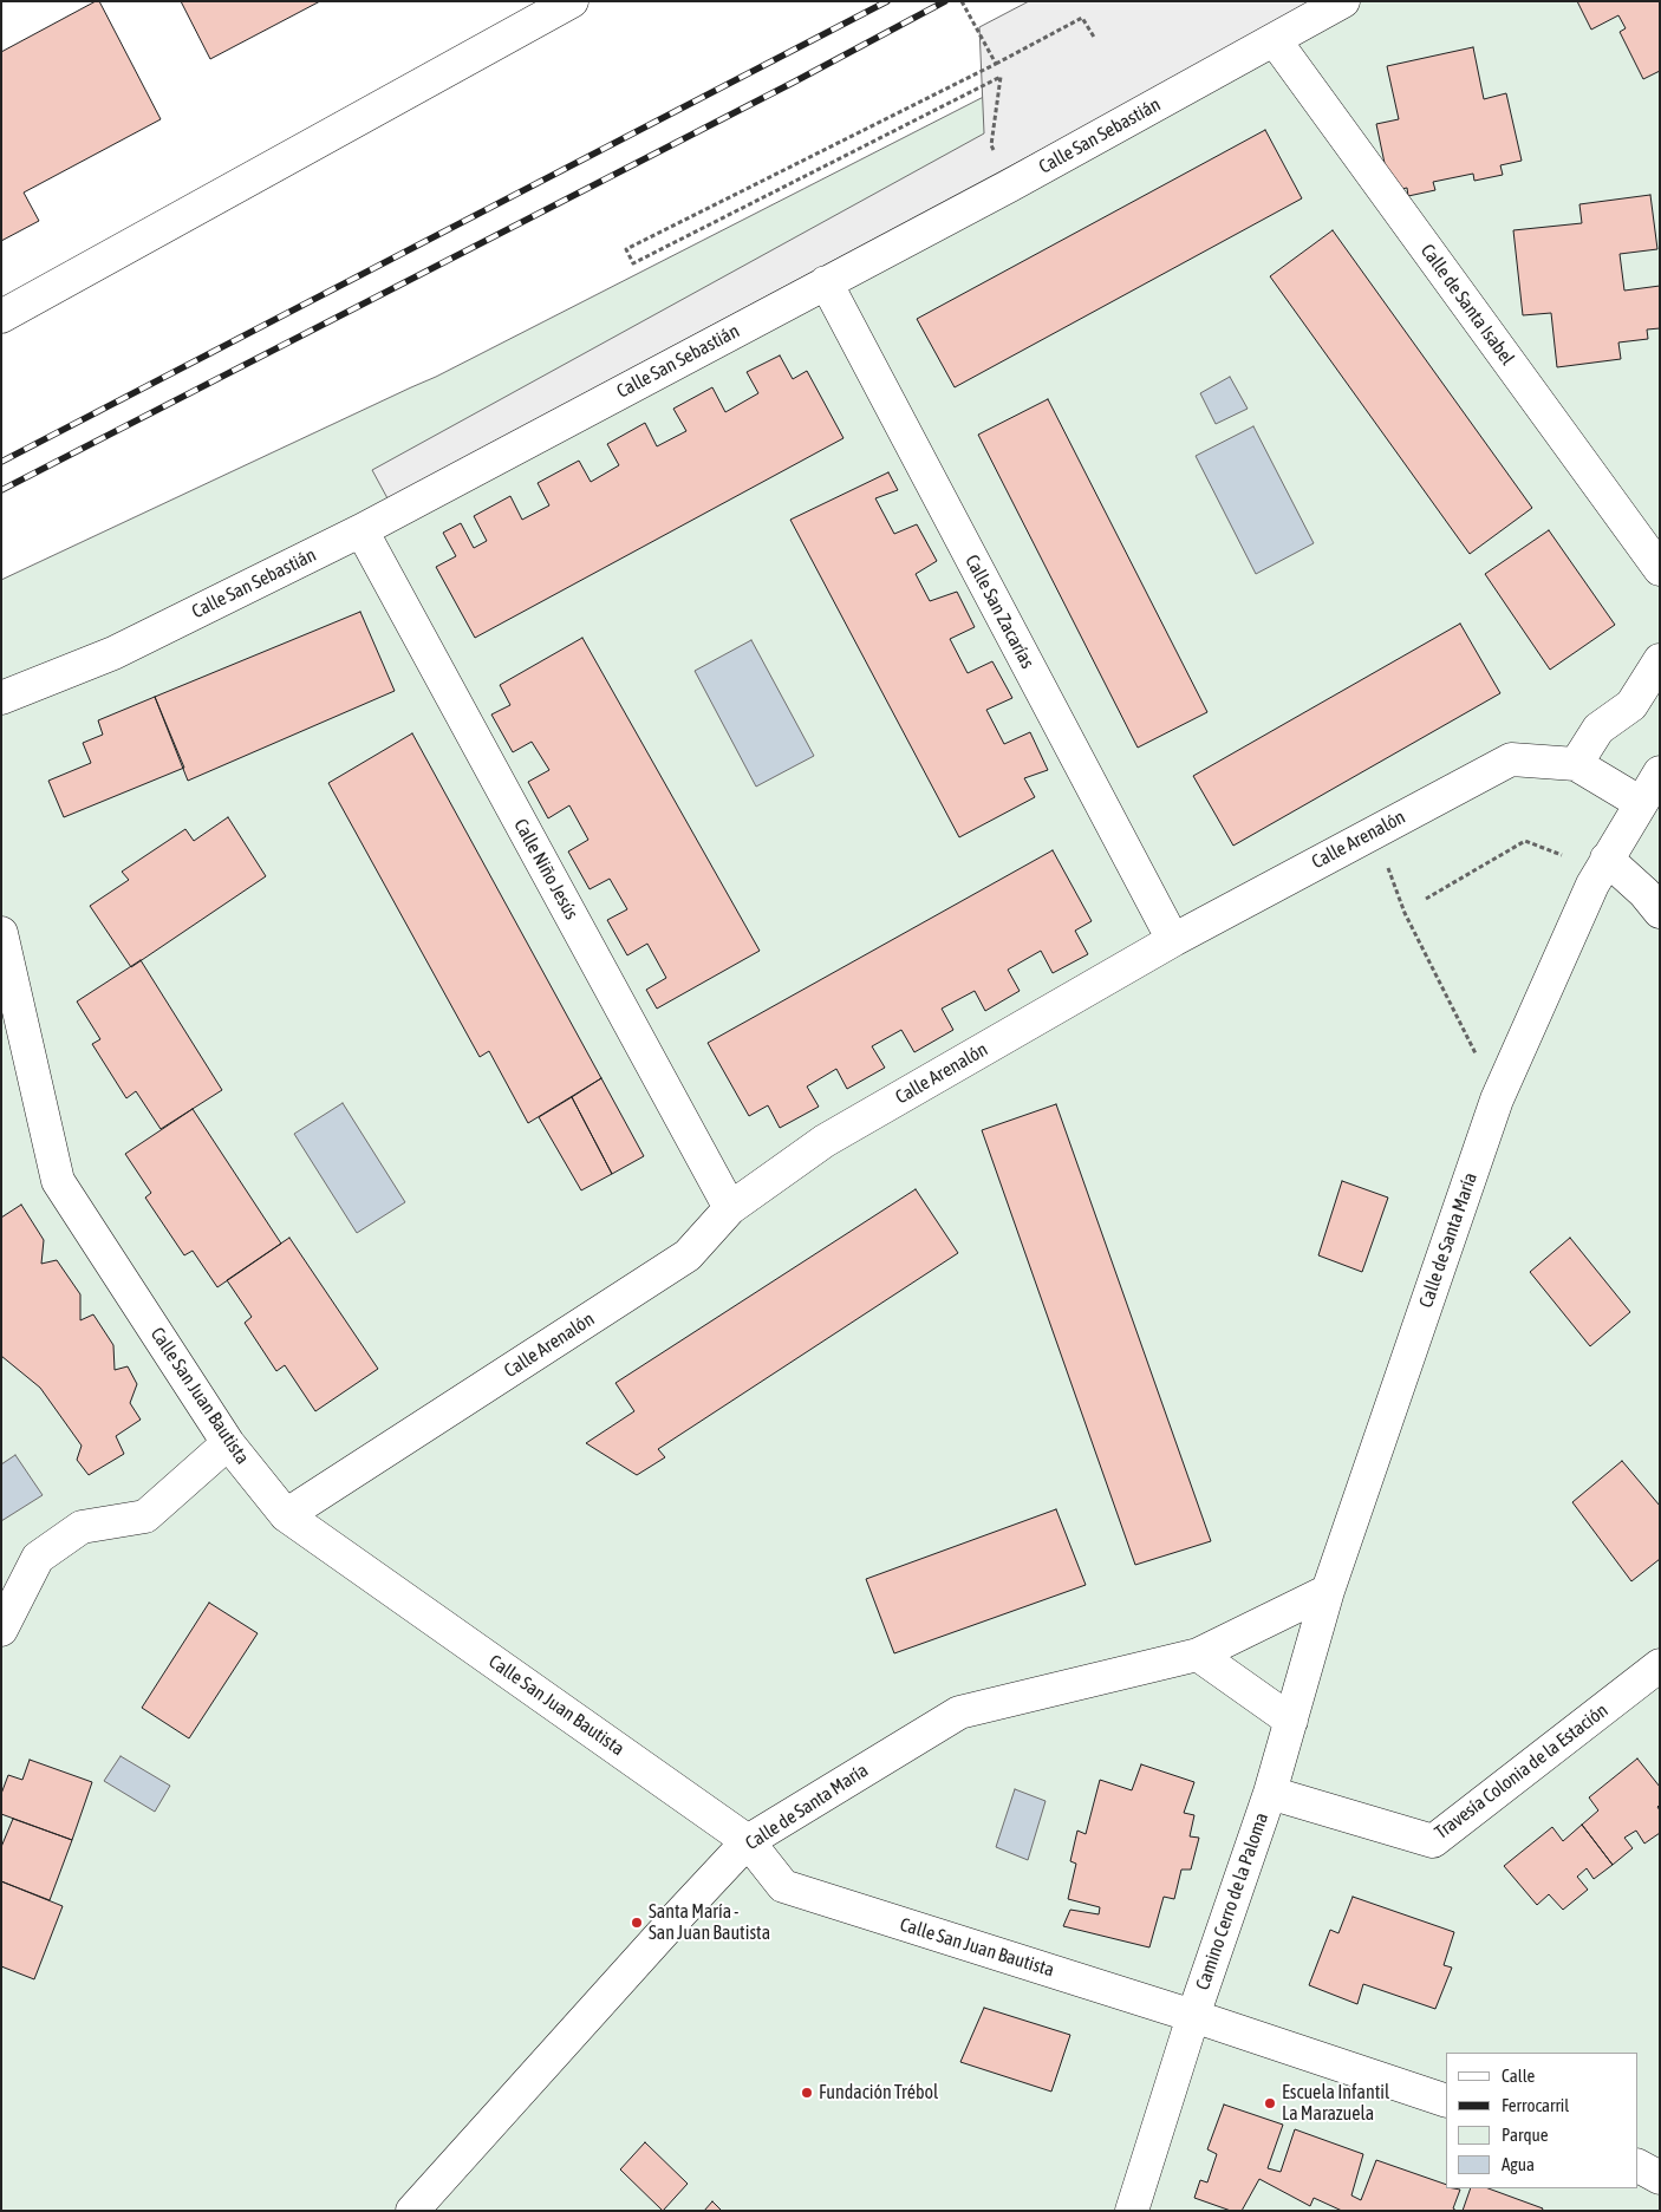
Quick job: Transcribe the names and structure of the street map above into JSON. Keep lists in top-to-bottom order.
{
  "streets": {
    "street": [
      "Calle San Sebastián",
      "Calle de Santa Isabel",
      "Calle San Zacarías",
      "Calle Arenalón",
      "Calle Niño Jesús",
      "Calle de Santa María",
      "Calle San Juan Bautista",
      "Travesía Colonia de la Estación",
      "Camino Cerro de la Paloma"
    ]
  },
  "crossings": [
    ["Calle San Sebastián", "Calle de Santa Isabel"],
    ["Calle San Sebastián", "Calle San Zacarías"],
    ["Calle San Sebastián", "Calle Niño Jesús"],
    ["Calle San Zacarías", "Calle Arenalón"],
    ["Calle Arenalón", "Calle Niño Jesús"],
    ["Calle Arenalón", "Calle de Santa María"],
    ["Calle Arenalón", "Calle San Juan Bautista"],
    ["Calle de Santa María", "Calle San Juan Bautista"],
    ["Calle de Santa María", "Camino Cerro de la Paloma"],
    ["Calle San Juan Bautista", "Camino Cerro de la Paloma"],
    ["Travesía Colonia de la Estación", "Camino Cerro de la Paloma"]
  ],
  "places": ["Santa María - San Juan Bautista", "Fundación Trébol", "Escuela Infantil La Marazuela"],
  "legend": [
    "Calle",
    "Ferrocarril",
    "Parque",
    "Agua"
  ]
}
